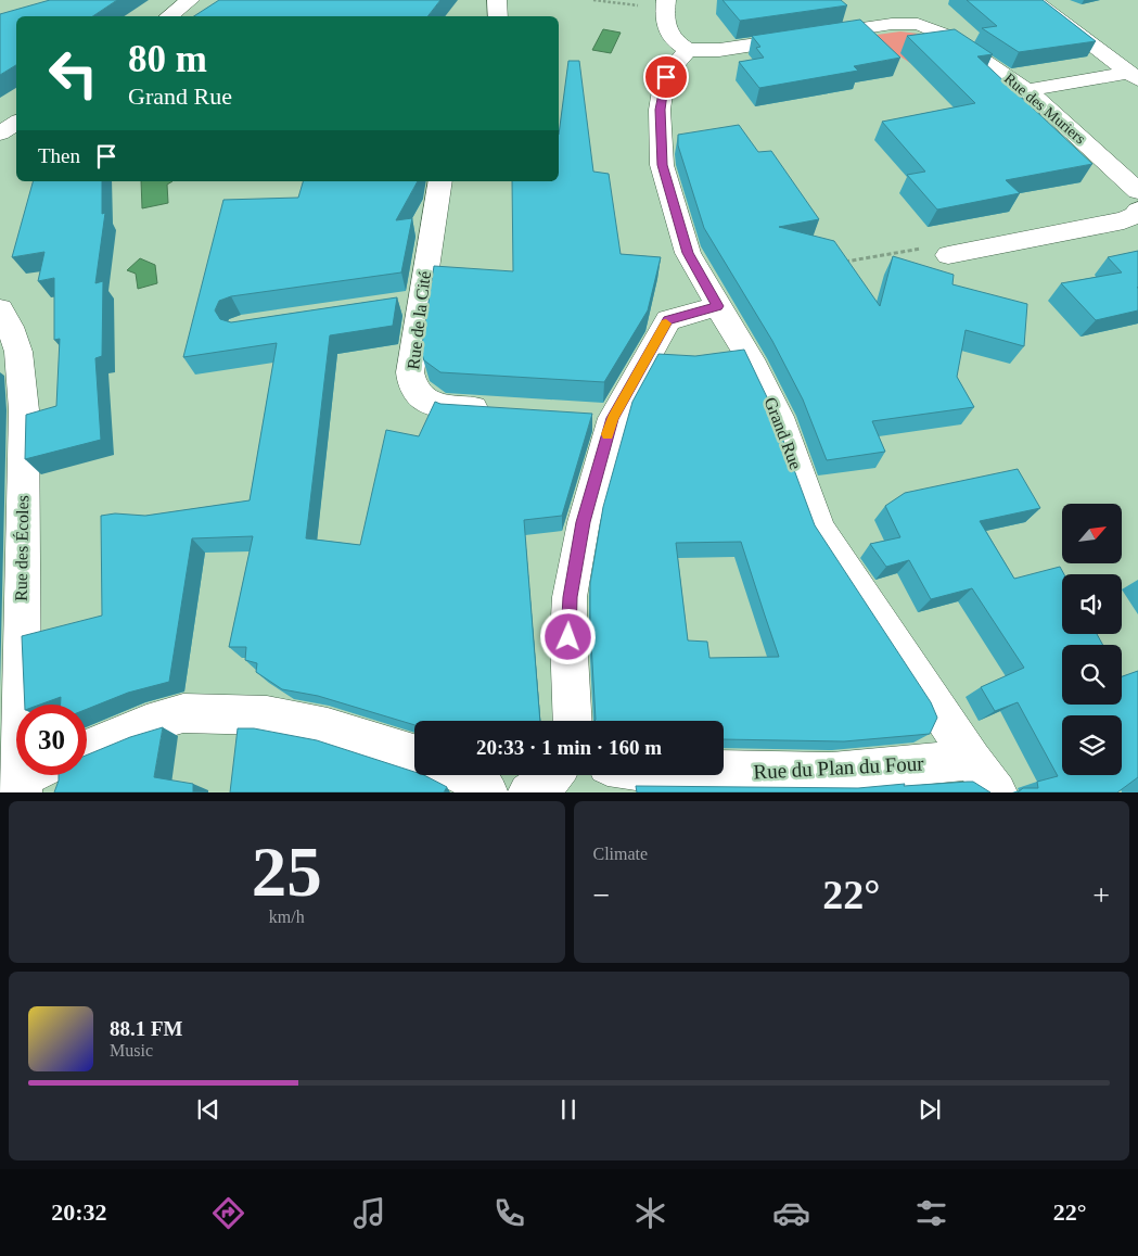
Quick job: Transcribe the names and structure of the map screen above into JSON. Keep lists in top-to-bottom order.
{
  "streets": {
    "street": [
      "Rue des Muriers",
      "Rue de la Cité",
      "Grand Rue",
      "Rue des Écoles",
      "Rue du Plan du Four"
    ]
  },
  "crossings": [
    ["Rue des Muriers", "Grand Rue"],
    ["Grand Rue", "Rue du Plan du Four"]
  ],
  "north": "top right",
  "page": {
    "turn": ["80 m", "Grand Rue"],
    "then": "Then",
    "limit": "30",
    "trip": "20:33 · 1 min · 160 m",
    "tile": [
      ["25", "km/h"],
      "Climate"
    ],
    "heat": ["−", "22°", "+"],
    "song": ["88.1 FM", "Music"],
    "tabs": ["20:32", "22°"]
  }
}
